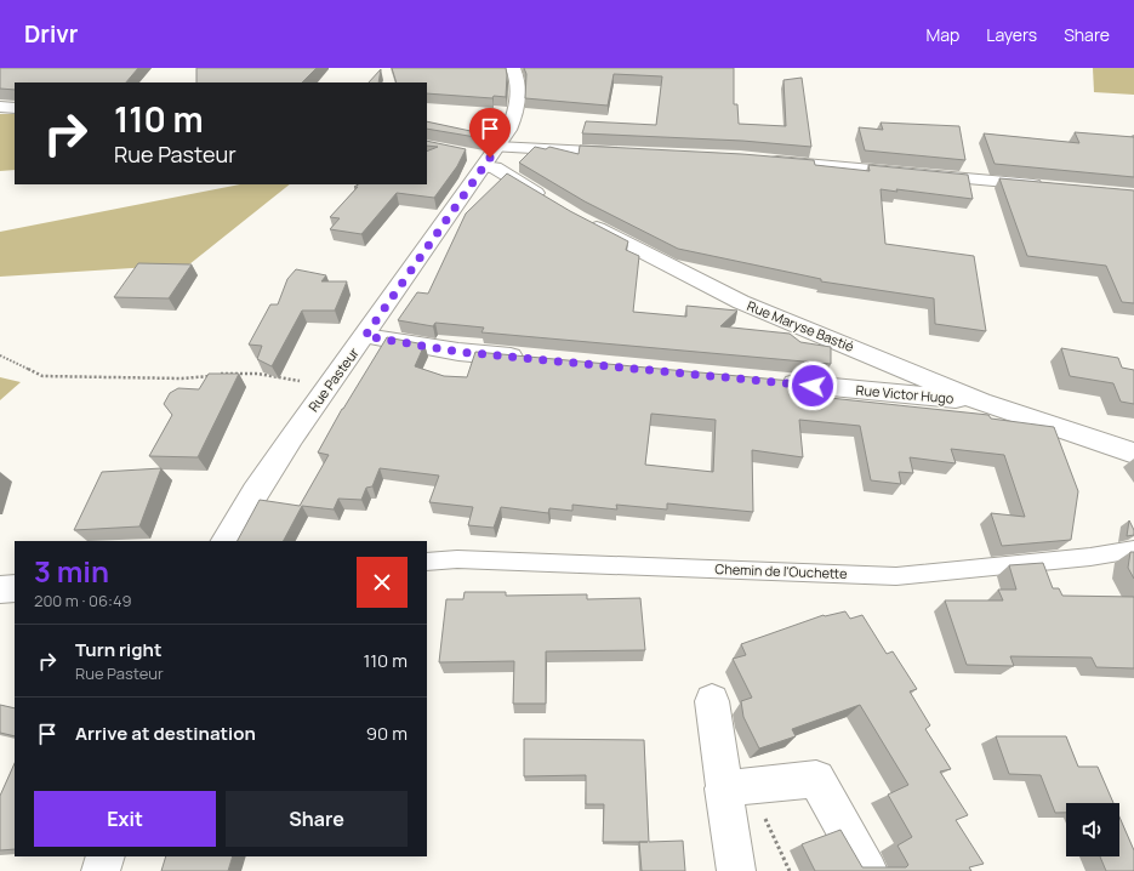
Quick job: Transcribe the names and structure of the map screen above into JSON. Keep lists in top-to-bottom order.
{
  "streets": {
    "street": ["Rue Maryse Bastié", "Rue Pasteur", "Rue Victor Hugo"],
    "lane": ["Chemin de l'Ouchette"]
  },
  "crossings": [
    ["Rue Maryse Bastié", "Rue Victor Hugo"]
  ],
  "page": {
    "header": "Drivr",
    "nav": ["Map", "Layers", "Share"],
    "turn": ["110 m", "Rue Pasteur"],
    "heading": ["3 min", "200 m · 06:49"],
    "list": [
      {
        "name": "Turn right",
        "note": "Rue Pasteur",
        "value": "110 m"
      },
      {
        "name": "Arrive at destination",
        "value": "90 m"
      }
    ],
    "buttons": ["Exit", "Share"]
  }
}
